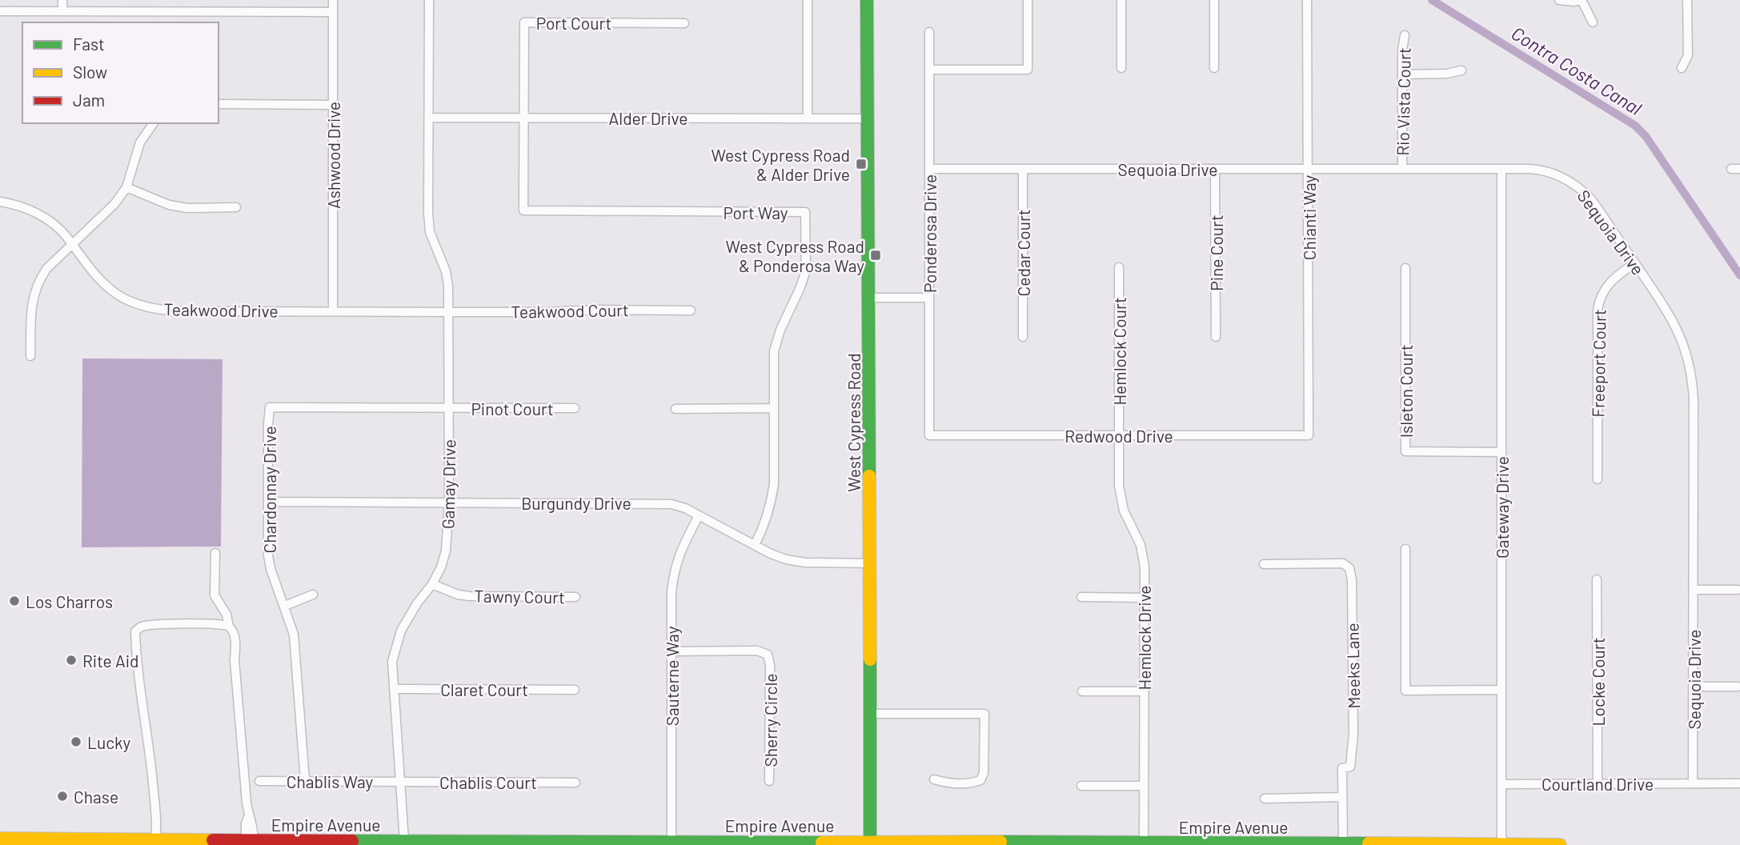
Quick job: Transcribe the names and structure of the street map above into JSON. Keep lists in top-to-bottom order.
{
  "streets": {
    "main road": ["West Cypress Road", "Empire Avenue"],
    "street": [
      "Port Court",
      "Rio Vista Court",
      "Alder Drive",
      "Ashwood Drive",
      "Sequoia Drive",
      "Port Way",
      "Chianti Way",
      "Ponderosa Drive",
      "Cedar Court",
      "Pine Court",
      "Teakwood Drive",
      "Teakwood Court",
      "Hemlock Court",
      "Freeport Court",
      "Isleton Court",
      "Pinot Court",
      "Redwood Drive",
      "Gamay Drive",
      "Chardonnay Drive",
      "Burgundy Drive",
      "Gateway Drive",
      "Tawny Court",
      "Hemlock Drive",
      "Meeks Lane",
      "Sauterne Way",
      "Locke Court",
      "Claret Court",
      "Sherry Circle",
      "Chablis Way",
      "Chablis Court",
      "Courtland Drive"
    ]
  },
  "crossings": [
    ["Port Court", "Alder Drive"],
    ["Port Court", "Port Way"],
    ["Rio Vista Court", "Sequoia Drive"],
    ["Alder Drive", "Port Way"],
    ["Alder Drive", "West Cypress Road"],
    ["Alder Drive", "Gamay Drive"],
    ["Ashwood Drive", "Teakwood Drive"],
    ["Sequoia Drive", "Chianti Way"],
    ["Sequoia Drive", "Ponderosa Drive"],
    ["Sequoia Drive", "Cedar Court"],
    ["Sequoia Drive", "Pine Court"],
    ["Sequoia Drive", "Freeport Court"],
    ["Sequoia Drive", "Gateway Drive"],
    ["Sequoia Drive", "Courtland Drive"],
    ["Port Way", "Burgundy Drive"],
    ["Chianti Way", "Redwood Drive"],
    ["Ponderosa Drive", "Redwood Drive"],
    ["Teakwood Drive", "Teakwood Court"],
    ["Teakwood Drive", "Gamay Drive"],
    ["Teakwood Court", "Gamay Drive"],
    ["Hemlock Court", "Redwood Drive"],
    ["Hemlock Court", "Hemlock Drive"],
    ["Isleton Court", "Gateway Drive"],
    ["Pinot Court", "Gamay Drive"],
    ["Pinot Court", "Chardonnay Drive"],
    ["West Cypress Road", "Burgundy Drive"],
    ["West Cypress Road", "Empire Avenue"],
    ["Redwood Drive", "Hemlock Drive"],
    ["Gamay Drive", "Chardonnay Drive"],
    ["Gamay Drive", "Burgundy Drive"],
    ["Gamay Drive", "Tawny Court"],
    ["Gamay Drive", "Claret Court"],
    ["Gamay Drive", "Chablis Way"],
    ["Gamay Drive", "Chablis Court"],
    ["Gamay Drive", "Empire Avenue"],
    ["Chardonnay Drive", "Burgundy Drive"],
    ["Chardonnay Drive", "Chablis Way"],
    ["Burgundy Drive", "Sauterne Way"],
    ["Gateway Drive", "Courtland Drive"],
    ["Gateway Drive", "Empire Avenue"],
    ["Hemlock Drive", "Empire Avenue"],
    ["Meeks Lane", "Empire Avenue"],
    ["Sauterne Way", "Sherry Circle"],
    ["Sauterne Way", "Empire Avenue"],
    ["Locke Court", "Courtland Drive"],
    ["Chablis Way", "Chablis Court"]
  ],
  "water": ["Contra Costa Canal"],
  "places": {
    "transit": ["West Cypress Road & Alder Drive", "West Cypress Road & Ponderosa Way"],
    "other": [
      "Los Charros",
      "Rite Aid",
      "Lucky",
      "Chase"
    ]
  },
  "legend": ["Fast", "Slow", "Jam"]
}
